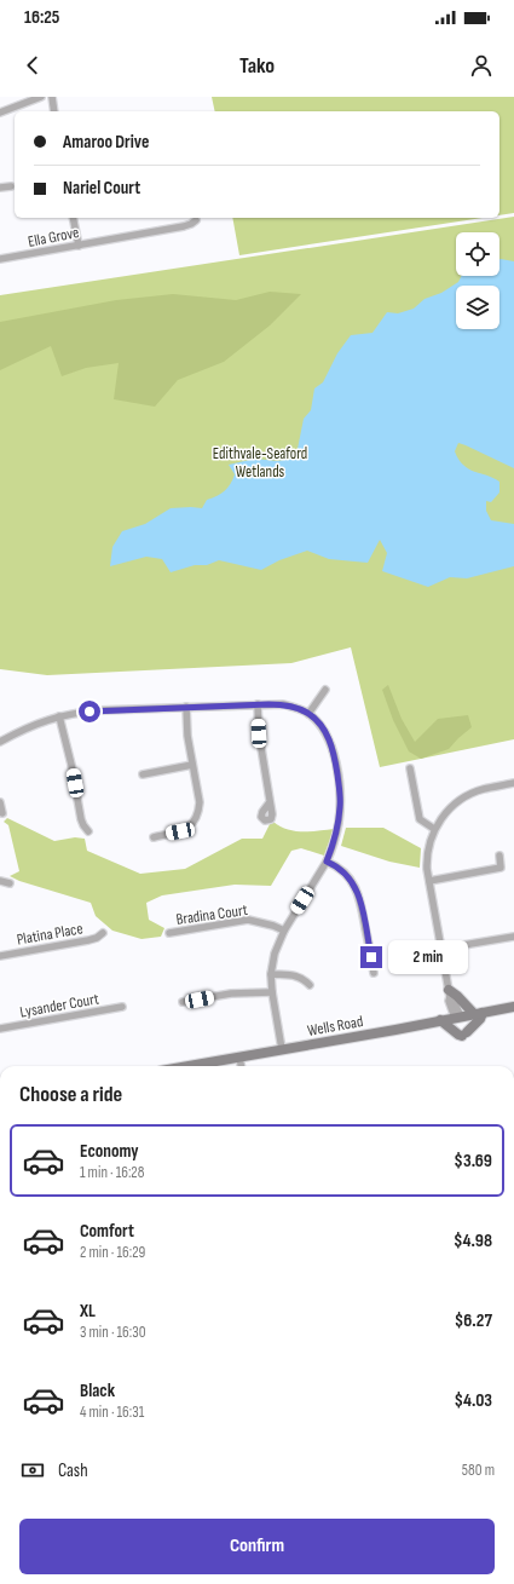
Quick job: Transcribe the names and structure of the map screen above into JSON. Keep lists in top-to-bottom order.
{
  "streets": {
    "main road": ["Wells Road"],
    "street": [
      "Ella Grove",
      "Bradina Court",
      "Platina Place",
      "Lysander Court"
    ]
  },
  "parks": ["Edithvale-Seaford Wetlands"],
  "page": {
    "status": "16:25",
    "header": "Tako",
    "banner": ["Amaroo Drive", "Nariel Court"],
    "bubble": "2 min",
    "heading": "Choose a ride",
    "list": [
      {
        "name": "Economy",
        "note": "1 min · 16:28",
        "value": "$3.69"
      },
      {
        "name": "Comfort",
        "note": "2 min · 16:29",
        "value": "$4.98"
      },
      {
        "name": "XL",
        "note": "3 min · 16:30",
        "value": "$6.27"
      },
      {
        "name": "Black",
        "note": "4 min · 16:31",
        "value": "$4.03"
      }
    ],
    "pay": ["Cash", "580 m"],
    "buttons": "Confirm"
  }
}
